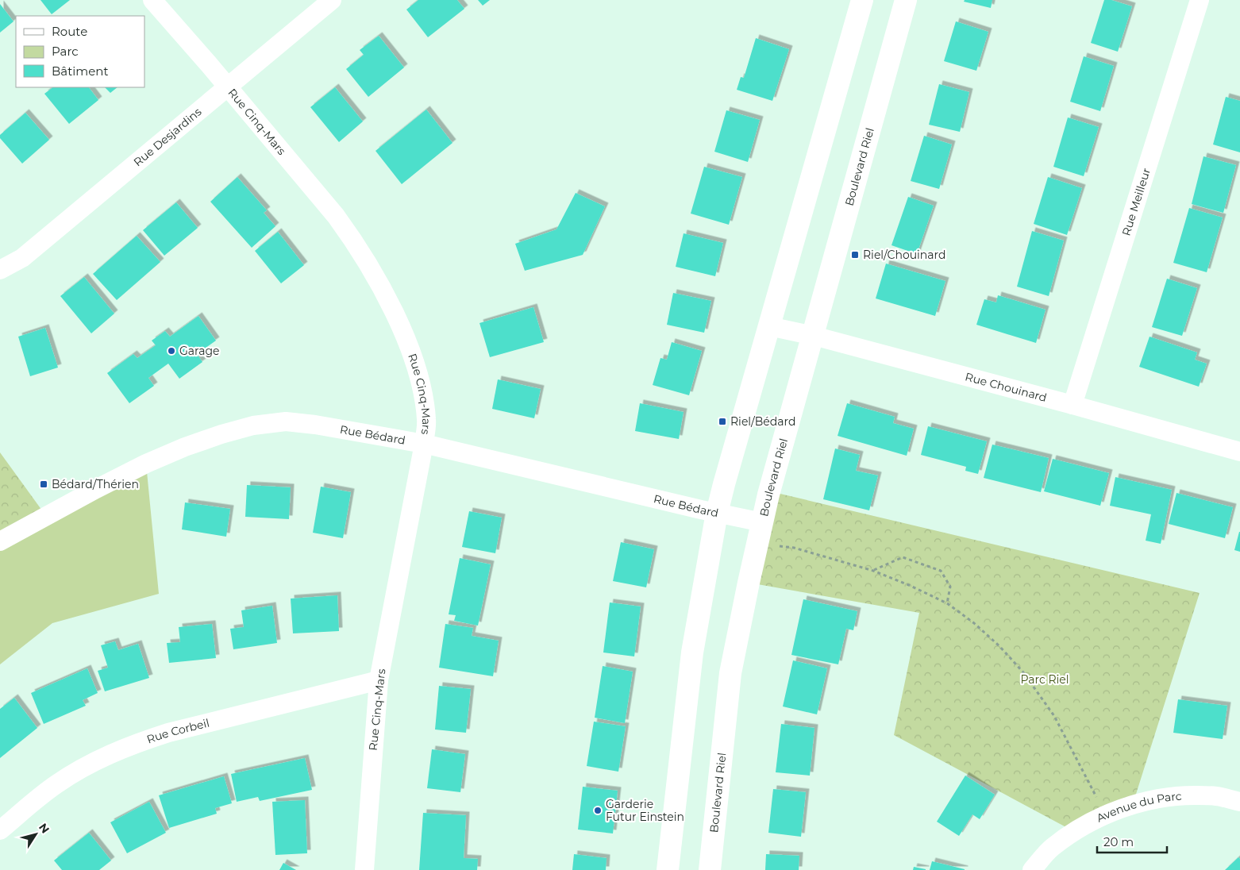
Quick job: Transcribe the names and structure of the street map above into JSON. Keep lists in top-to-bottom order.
{
  "streets": {
    "street": [
      "Rue Cinq-Mars",
      "Rue Desjardins",
      "Boulevard Riel",
      "Rue Meilleur",
      "Rue Chouinard",
      "Rue Bédard",
      "Rue Corbeil",
      "Avenue du Parc"
    ]
  },
  "crossings": [
    ["Rue Cinq-Mars", "Rue Desjardins"],
    ["Rue Cinq-Mars", "Rue Bédard"],
    ["Rue Cinq-Mars", "Rue Corbeil"],
    ["Boulevard Riel", "Rue Chouinard"],
    ["Boulevard Riel", "Rue Bédard"],
    ["Rue Meilleur", "Rue Chouinard"]
  ],
  "parks": ["Parc Riel"],
  "places": {
    "transit": ["Riel/Chouinard", "Riel/Bédard", "Bédard/Thérien"],
    "other": ["Garage", "Garderie Futur Einstein"]
  },
  "legend": ["Route", "Parc", "Bâtiment"],
  "scale_bar": "20 m",
  "north": "top right"
}
